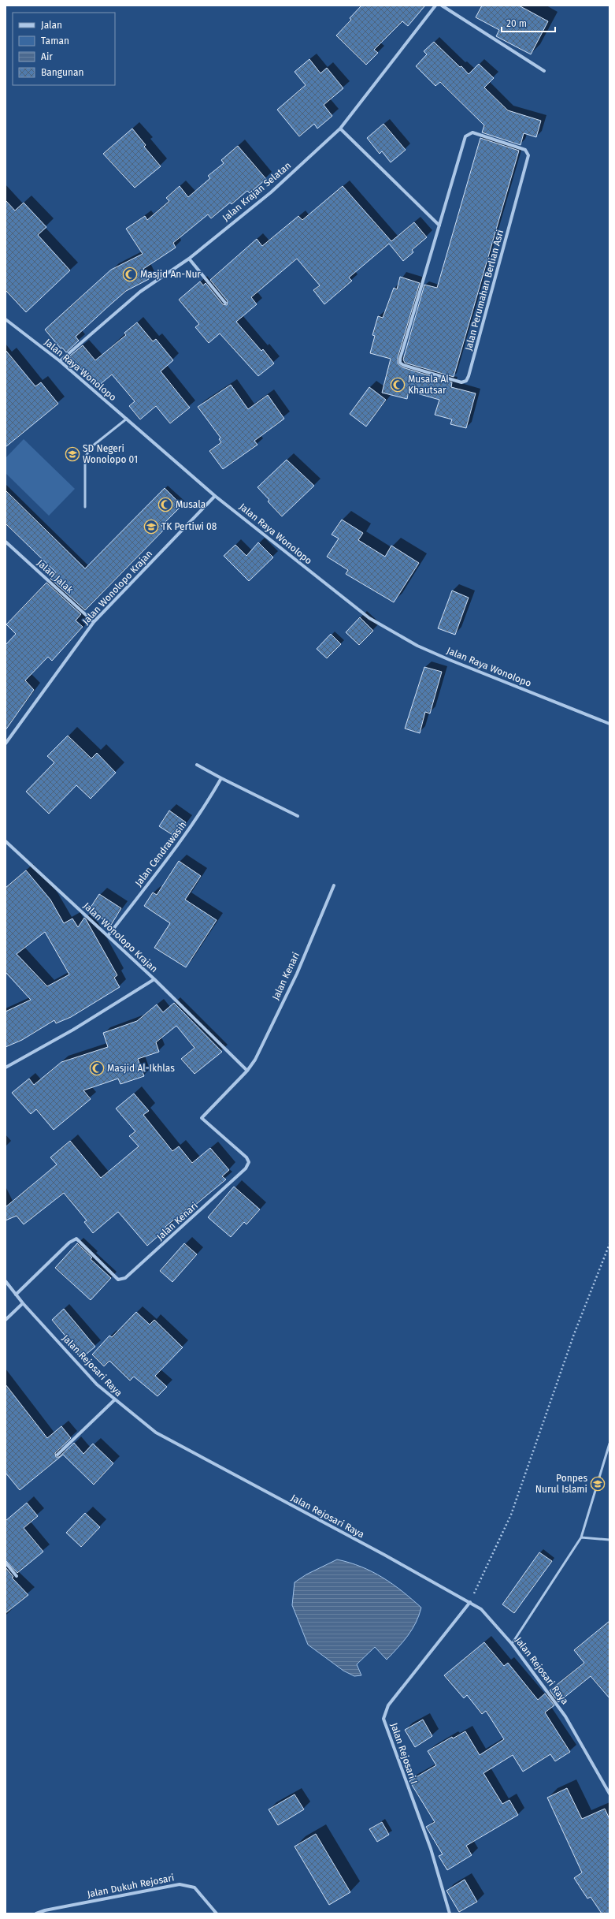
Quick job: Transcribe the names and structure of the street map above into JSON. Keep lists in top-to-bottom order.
{
  "streets": {
    "street": [
      "Jalan Krajan Selatan",
      "Jalan Perumahan Berlian Asri",
      "Jalan Raya Wonolopo",
      "Jalan Jalak",
      "Jalan Wonolopo Krajan",
      "Jalan Cendrawasih",
      "Jalan Kenari",
      "Jalan Rejosari Raya",
      "Jalan Rejosari I",
      "Jalan Dukuh Rejosari"
    ]
  },
  "crossings": [
    ["Jalan Krajan Selatan", "Jalan Raya Wonolopo"],
    ["Jalan Raya Wonolopo", "Jalan Wonolopo Krajan"],
    ["Jalan Jalak", "Jalan Wonolopo Krajan"],
    ["Jalan Wonolopo Krajan", "Jalan Cendrawasih"],
    ["Jalan Kenari", "Jalan Rejosari Raya"],
    ["Jalan Rejosari Raya", "Jalan Rejosari I"]
  ],
  "places": {
    "mosque": [
      "Masjid An-Nur",
      "Musala Al Khautsar",
      "Musala",
      "Masjid Al-Ikhlas"
    ],
    "school or university": ["SD Negeri Wonolopo 01", "TK Pertiwi 08", "Ponpes Nurul Islami"]
  },
  "legend": [
    "Jalan",
    "Taman",
    "Air",
    "Bangunan"
  ],
  "scale_bar": "20 m"
}
